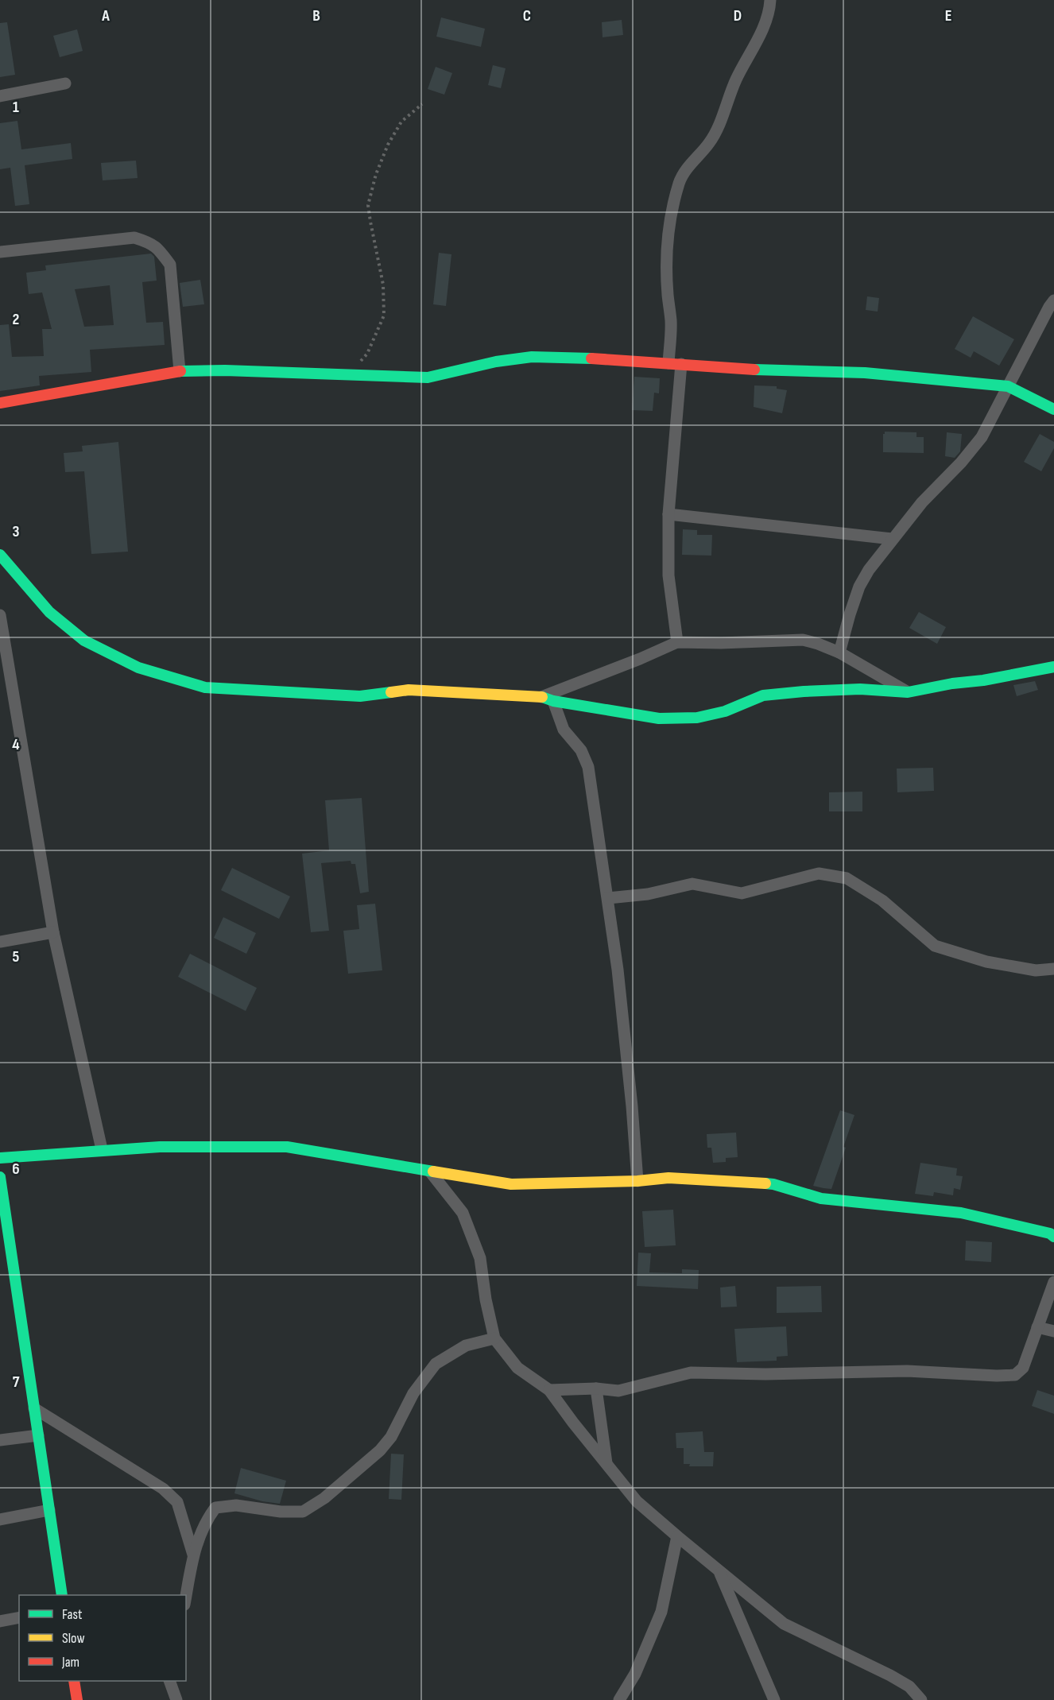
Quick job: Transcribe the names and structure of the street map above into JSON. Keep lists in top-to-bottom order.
{
  "legend": ["Fast", "Slow", "Jam"],
  "grid": {
    "columns": [
      "A",
      "B",
      "C",
      "D",
      "E"
    ],
    "rows": [
      "1",
      "2",
      "3",
      "4",
      "5",
      "6",
      "7"
    ]
  }
}
